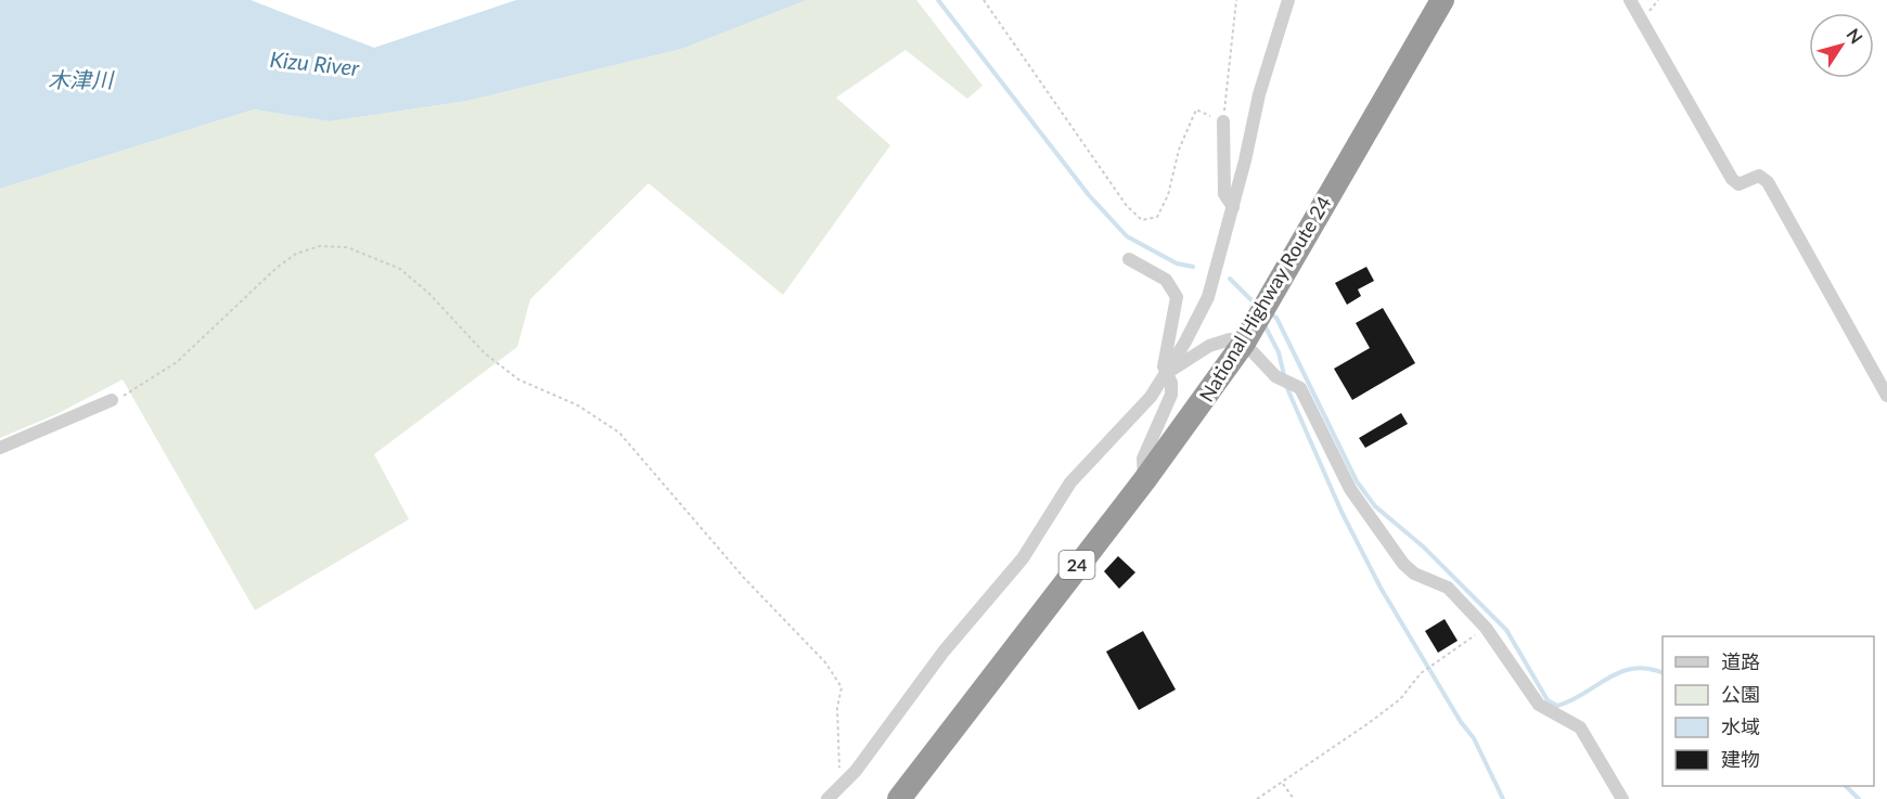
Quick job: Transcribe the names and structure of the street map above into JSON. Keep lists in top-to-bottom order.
{
  "streets": {
    "highway": ["National Highway Route 24", "24"]
  },
  "water": ["Kizu River", "木津川"],
  "legend": [
    "道路",
    "公園",
    "水域",
    "建物"
  ],
  "north": "top right"
}
